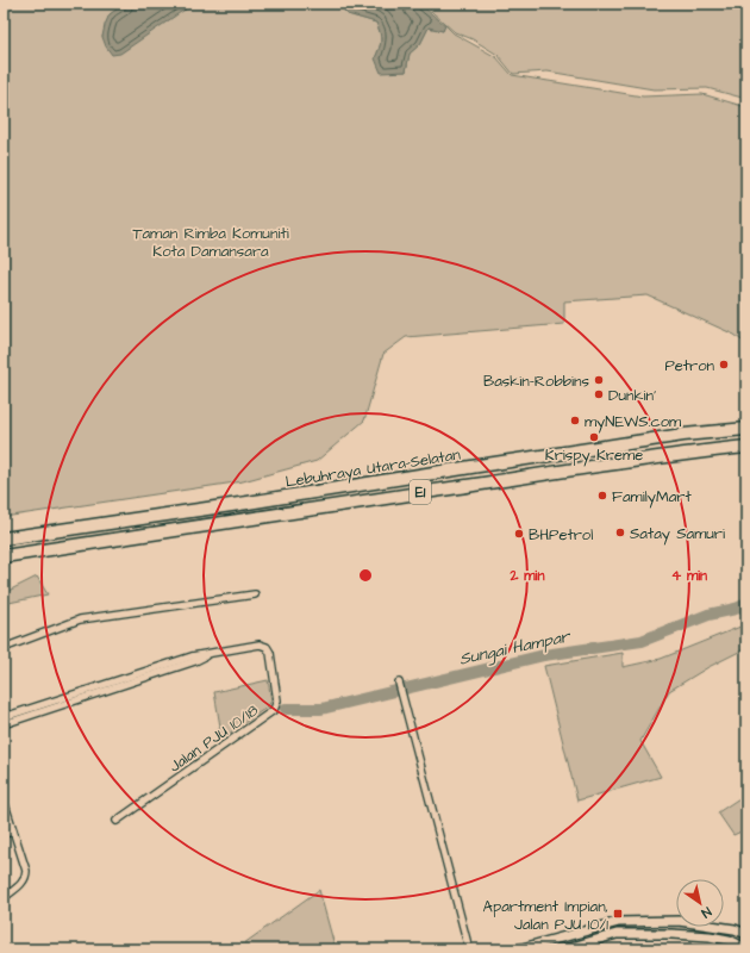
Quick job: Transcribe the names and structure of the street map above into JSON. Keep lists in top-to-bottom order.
{
  "streets": {
    "highway": ["Lebuhraya Utara–Selatan", "E1"],
    "street": ["Jalan PJU 10/18"]
  },
  "water": ["Sungai Hampar"],
  "parks": ["Taman Rimba Komuniti Kota Damansara"],
  "places": {
    "other": [
      "Petron",
      "Baskin-Robbins",
      "Dunkin'",
      "myNEWS.com",
      "Krispy Kreme",
      "FamilyMart",
      "Satay Samuri",
      "BHPetrol"
    ],
    "transit": ["Apartment Impian, Jalan PJU 10/1"]
  },
  "north": "bottom right",
  "rings": ["2 min", "4 min"]
}
